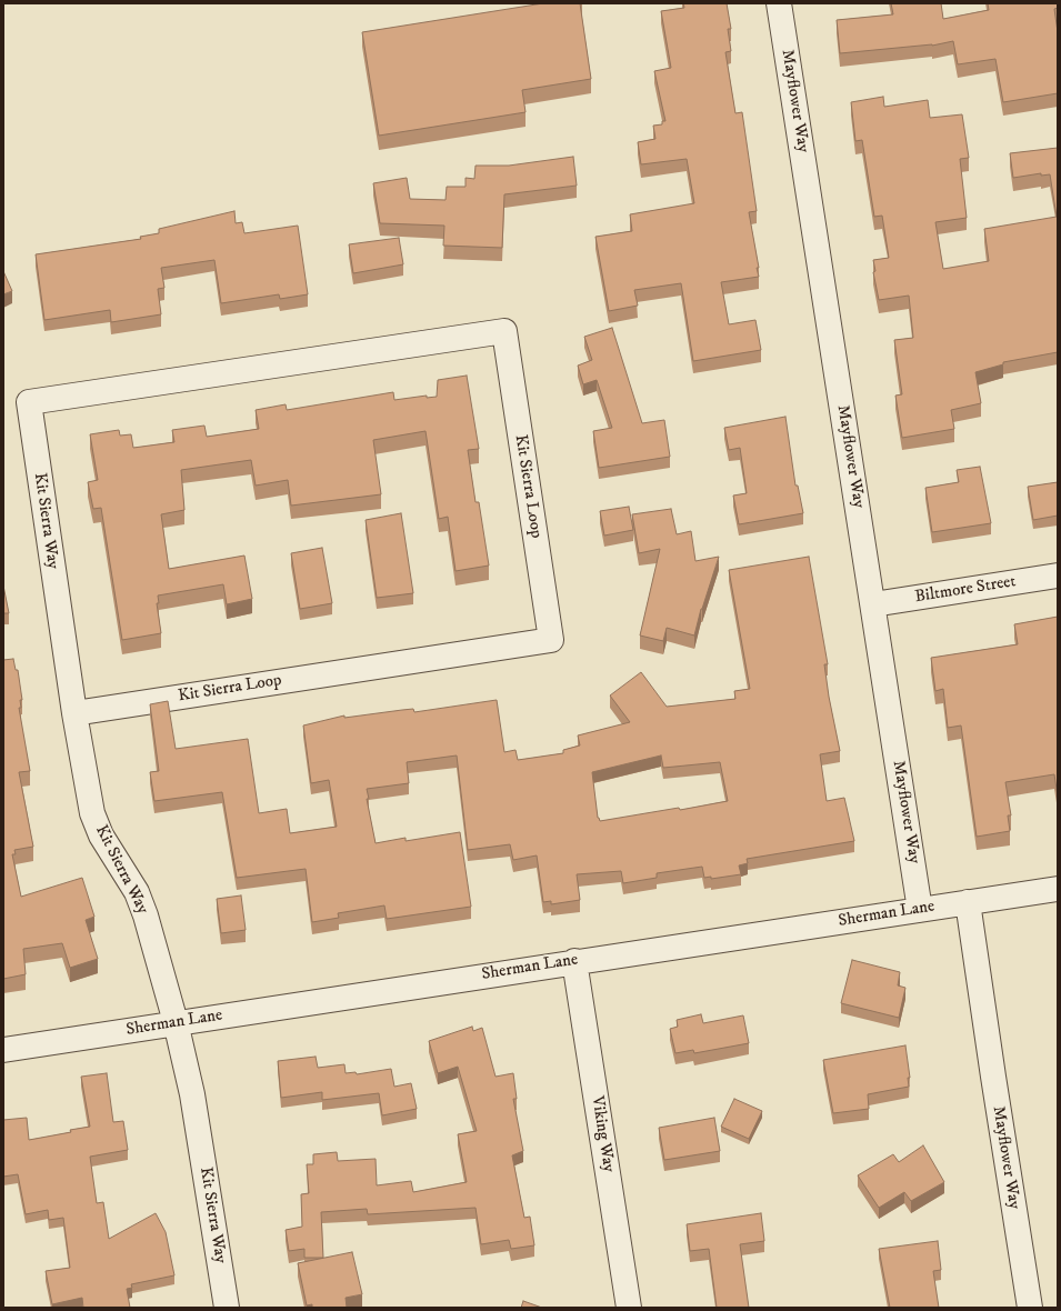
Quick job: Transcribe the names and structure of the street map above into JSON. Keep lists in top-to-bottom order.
{
  "streets": {
    "street": [
      "Mayflower Way",
      "Kit Sierra Loop",
      "Kit Sierra Way",
      "Biltmore Street",
      "Sherman Lane",
      "Viking Way"
    ]
  },
  "crossings": [
    ["Mayflower Way", "Biltmore Street"],
    ["Mayflower Way", "Sherman Lane"],
    ["Kit Sierra Loop", "Kit Sierra Way"],
    ["Kit Sierra Way", "Sherman Lane"],
    ["Sherman Lane", "Viking Way"]
  ]
}
